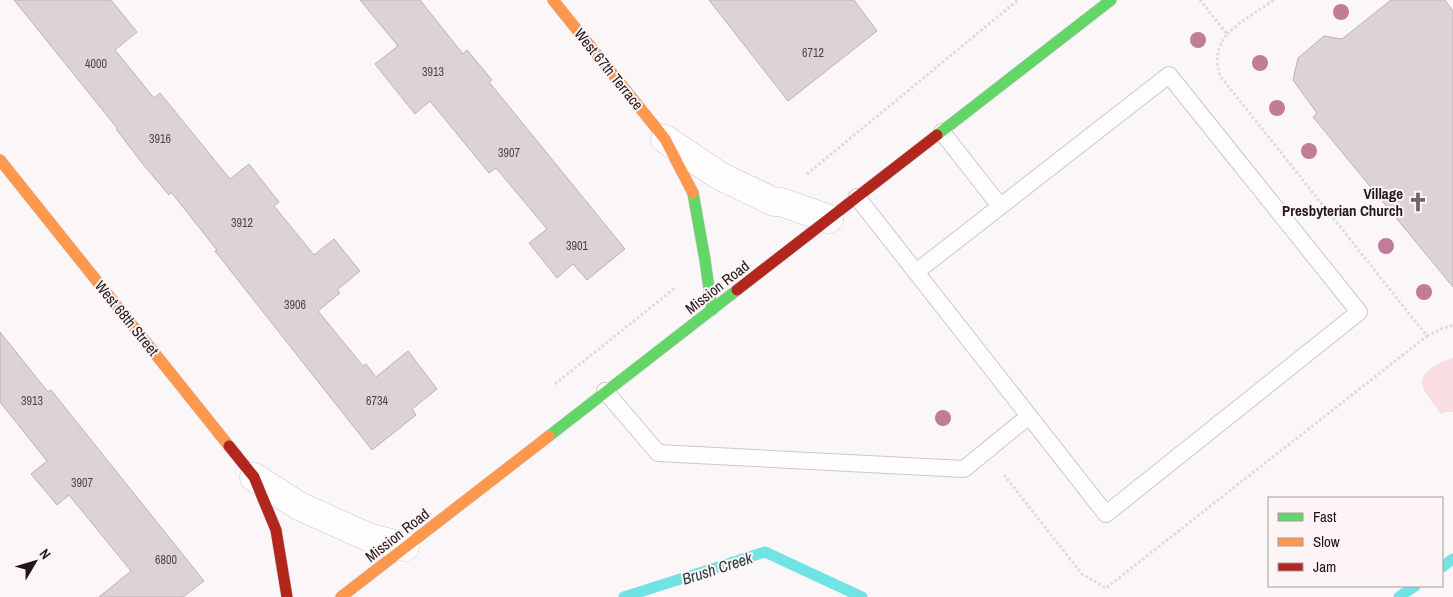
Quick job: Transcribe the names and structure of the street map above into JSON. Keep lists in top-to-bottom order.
{
  "streets": {
    "main road": ["West 67th Terrace", "Mission Road", "West 68th Street"]
  },
  "crossings": [
    ["West 67th Terrace", "Mission Road"],
    ["Mission Road", "West 68th Street"]
  ],
  "water": ["Brush Creek"],
  "places": {
    "church": ["Village Presbyterian Church"]
  },
  "house_numbers": [
    "6712",
    "4000",
    "3913",
    "3916",
    "3907",
    "3912",
    "3901",
    "3906",
    "3913",
    "6734",
    "3907",
    "6800"
  ],
  "legend": ["Fast", "Slow", "Jam"],
  "north": "top right"
}
